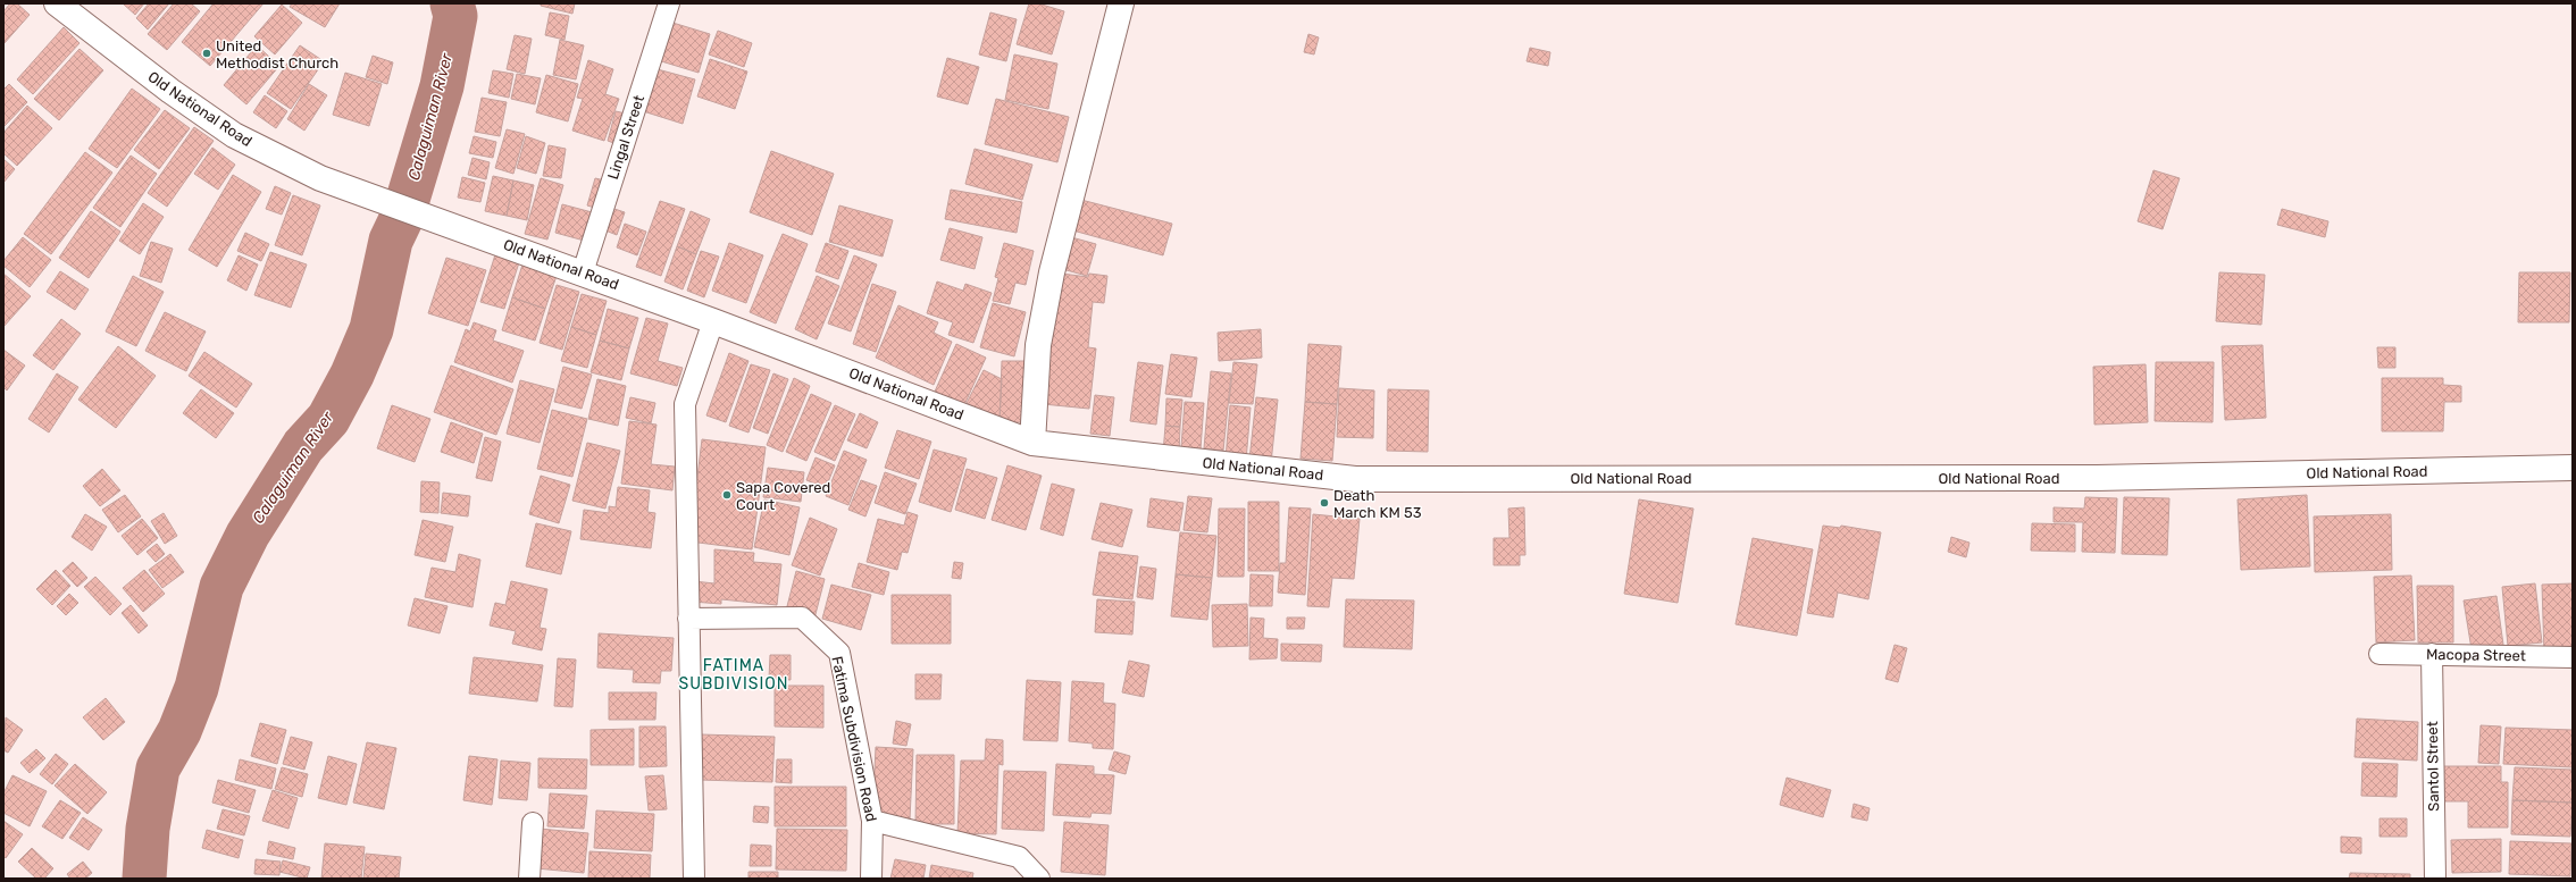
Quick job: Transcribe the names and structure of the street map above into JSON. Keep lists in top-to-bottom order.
{
  "streets": {
    "main road": ["Old National Road"],
    "street": [
      "Lingal Street",
      "Macopa Street",
      "Fatima Subdivision Road",
      "Santol Street"
    ]
  },
  "crossings": [
    ["Old National Road", "Lingal Street"],
    ["Macopa Street", "Santol Street"]
  ],
  "districts": ["FATIMA SUBDIVISION"],
  "water": ["Calaguiman River"],
  "places": ["United Methodist Church", "Sapa Covered Court", "Death March KM 53"]
}
